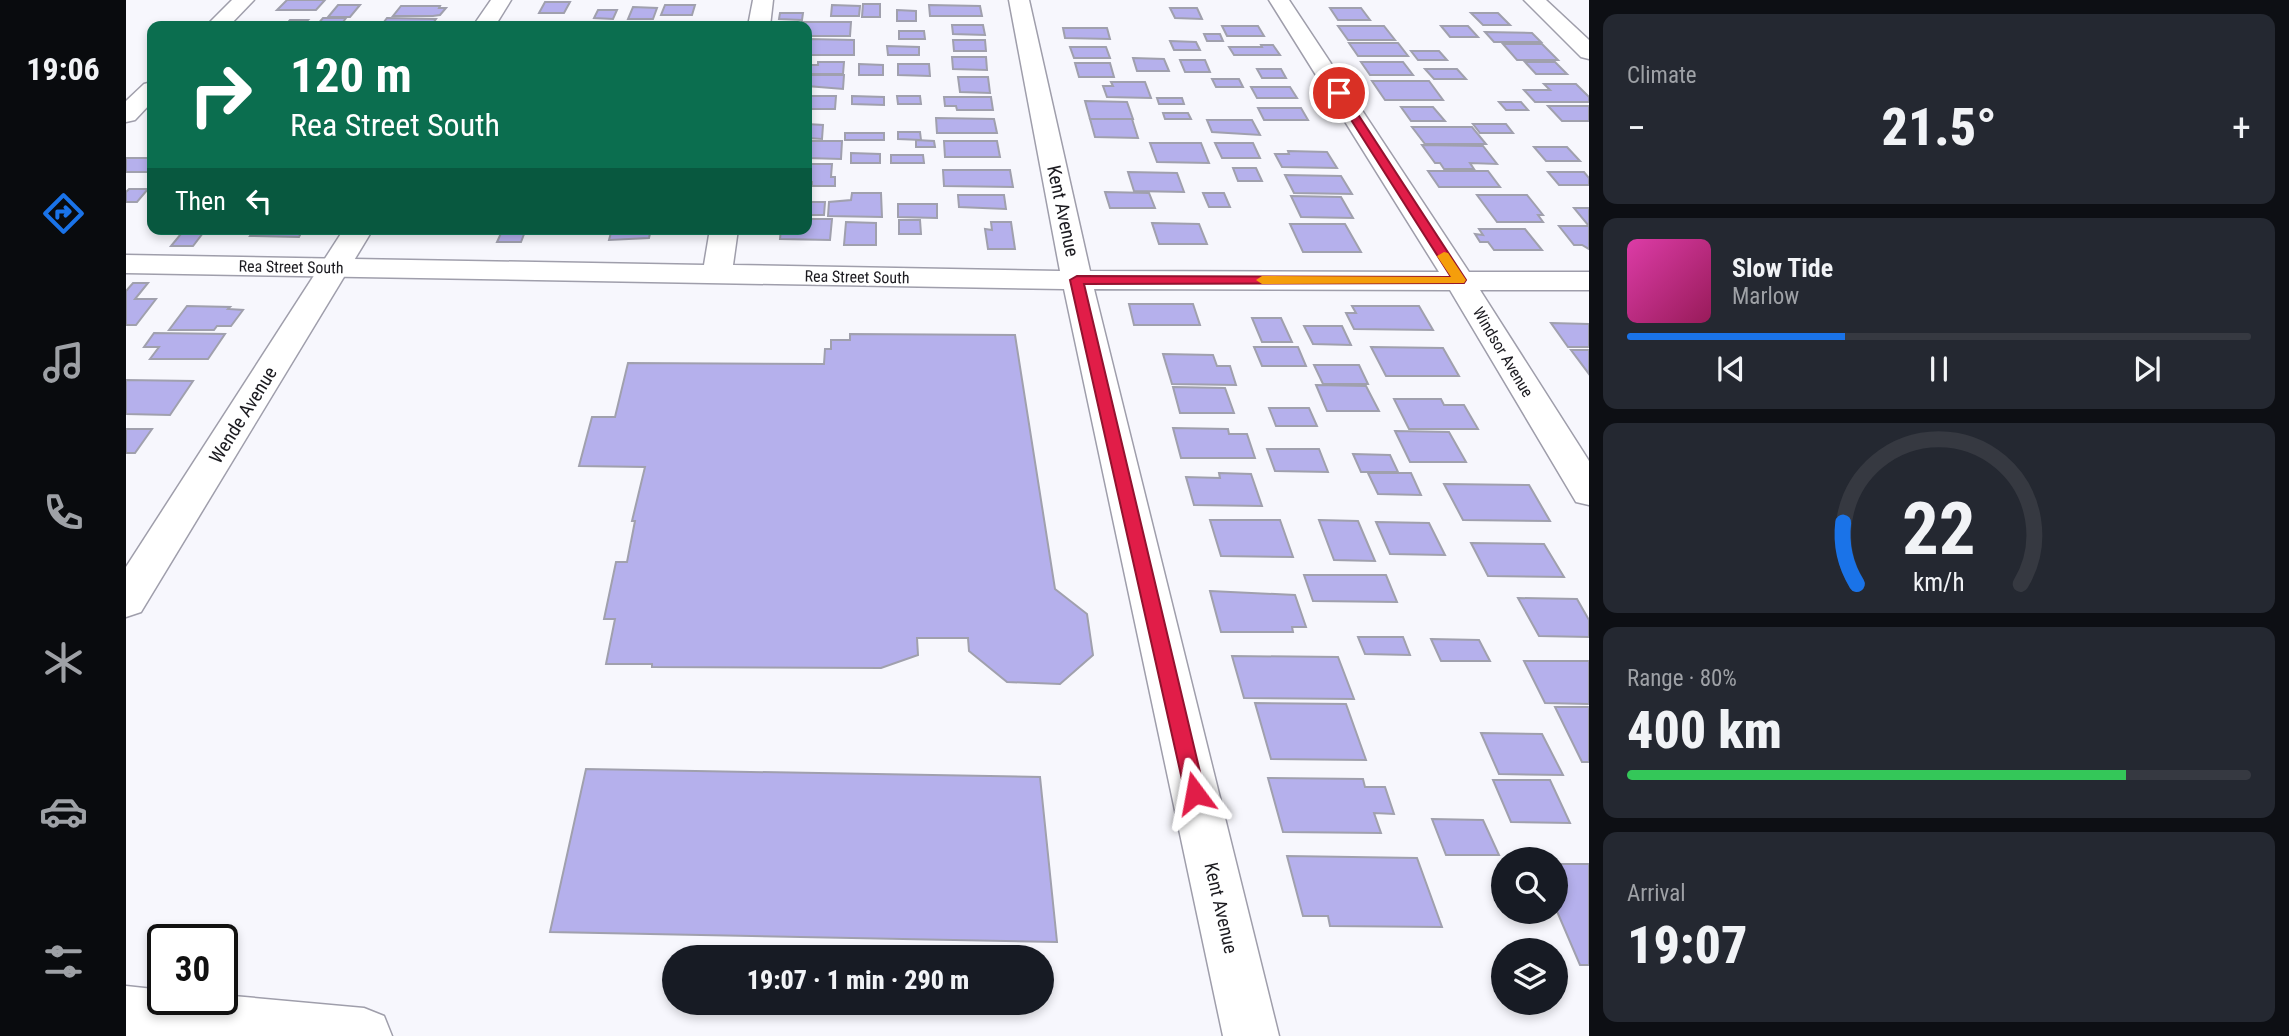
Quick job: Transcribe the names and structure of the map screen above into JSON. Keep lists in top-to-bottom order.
{
  "streets": {
    "street": [
      "Kent Avenue",
      "Rea Street South",
      "Windsor Avenue",
      "Wende Avenue"
    ]
  },
  "crossings": [
    ["Kent Avenue", "Rea Street South"],
    ["Rea Street South", "Windsor Avenue"],
    ["Rea Street South", "Wende Avenue"]
  ],
  "page": {
    "tabs": "19:06",
    "tile": [
      "Climate",
      ["Range · 80%", "400 km"],
      ["Arrival", "19:07"]
    ],
    "turn": ["120 m", "Rea Street South"],
    "heat": ["−", "21.5°", "+"],
    "then": "Then",
    "song": ["Slow Tide", "Marlow"],
    "limit": "30",
    "trip": "19:07 · 1 min · 290 m",
    "gauge": ["22", "km/h"]
  }
}
